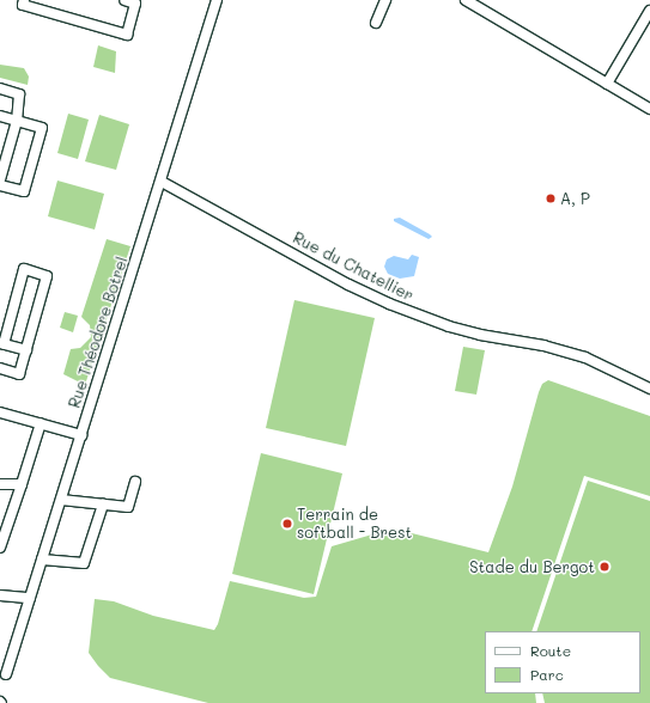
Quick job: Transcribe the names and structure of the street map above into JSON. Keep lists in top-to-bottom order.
{
  "streets": {
    "street": ["Rue du Chatellier", "Rue Théodore Botrel"]
  },
  "crossings": [
    ["Rue du Chatellier", "Rue Théodore Botrel"]
  ],
  "places": ["A, P", "Terrain de softball - Brest", "Stade du Bergot"],
  "legend": ["Route", "Parc"]
}
